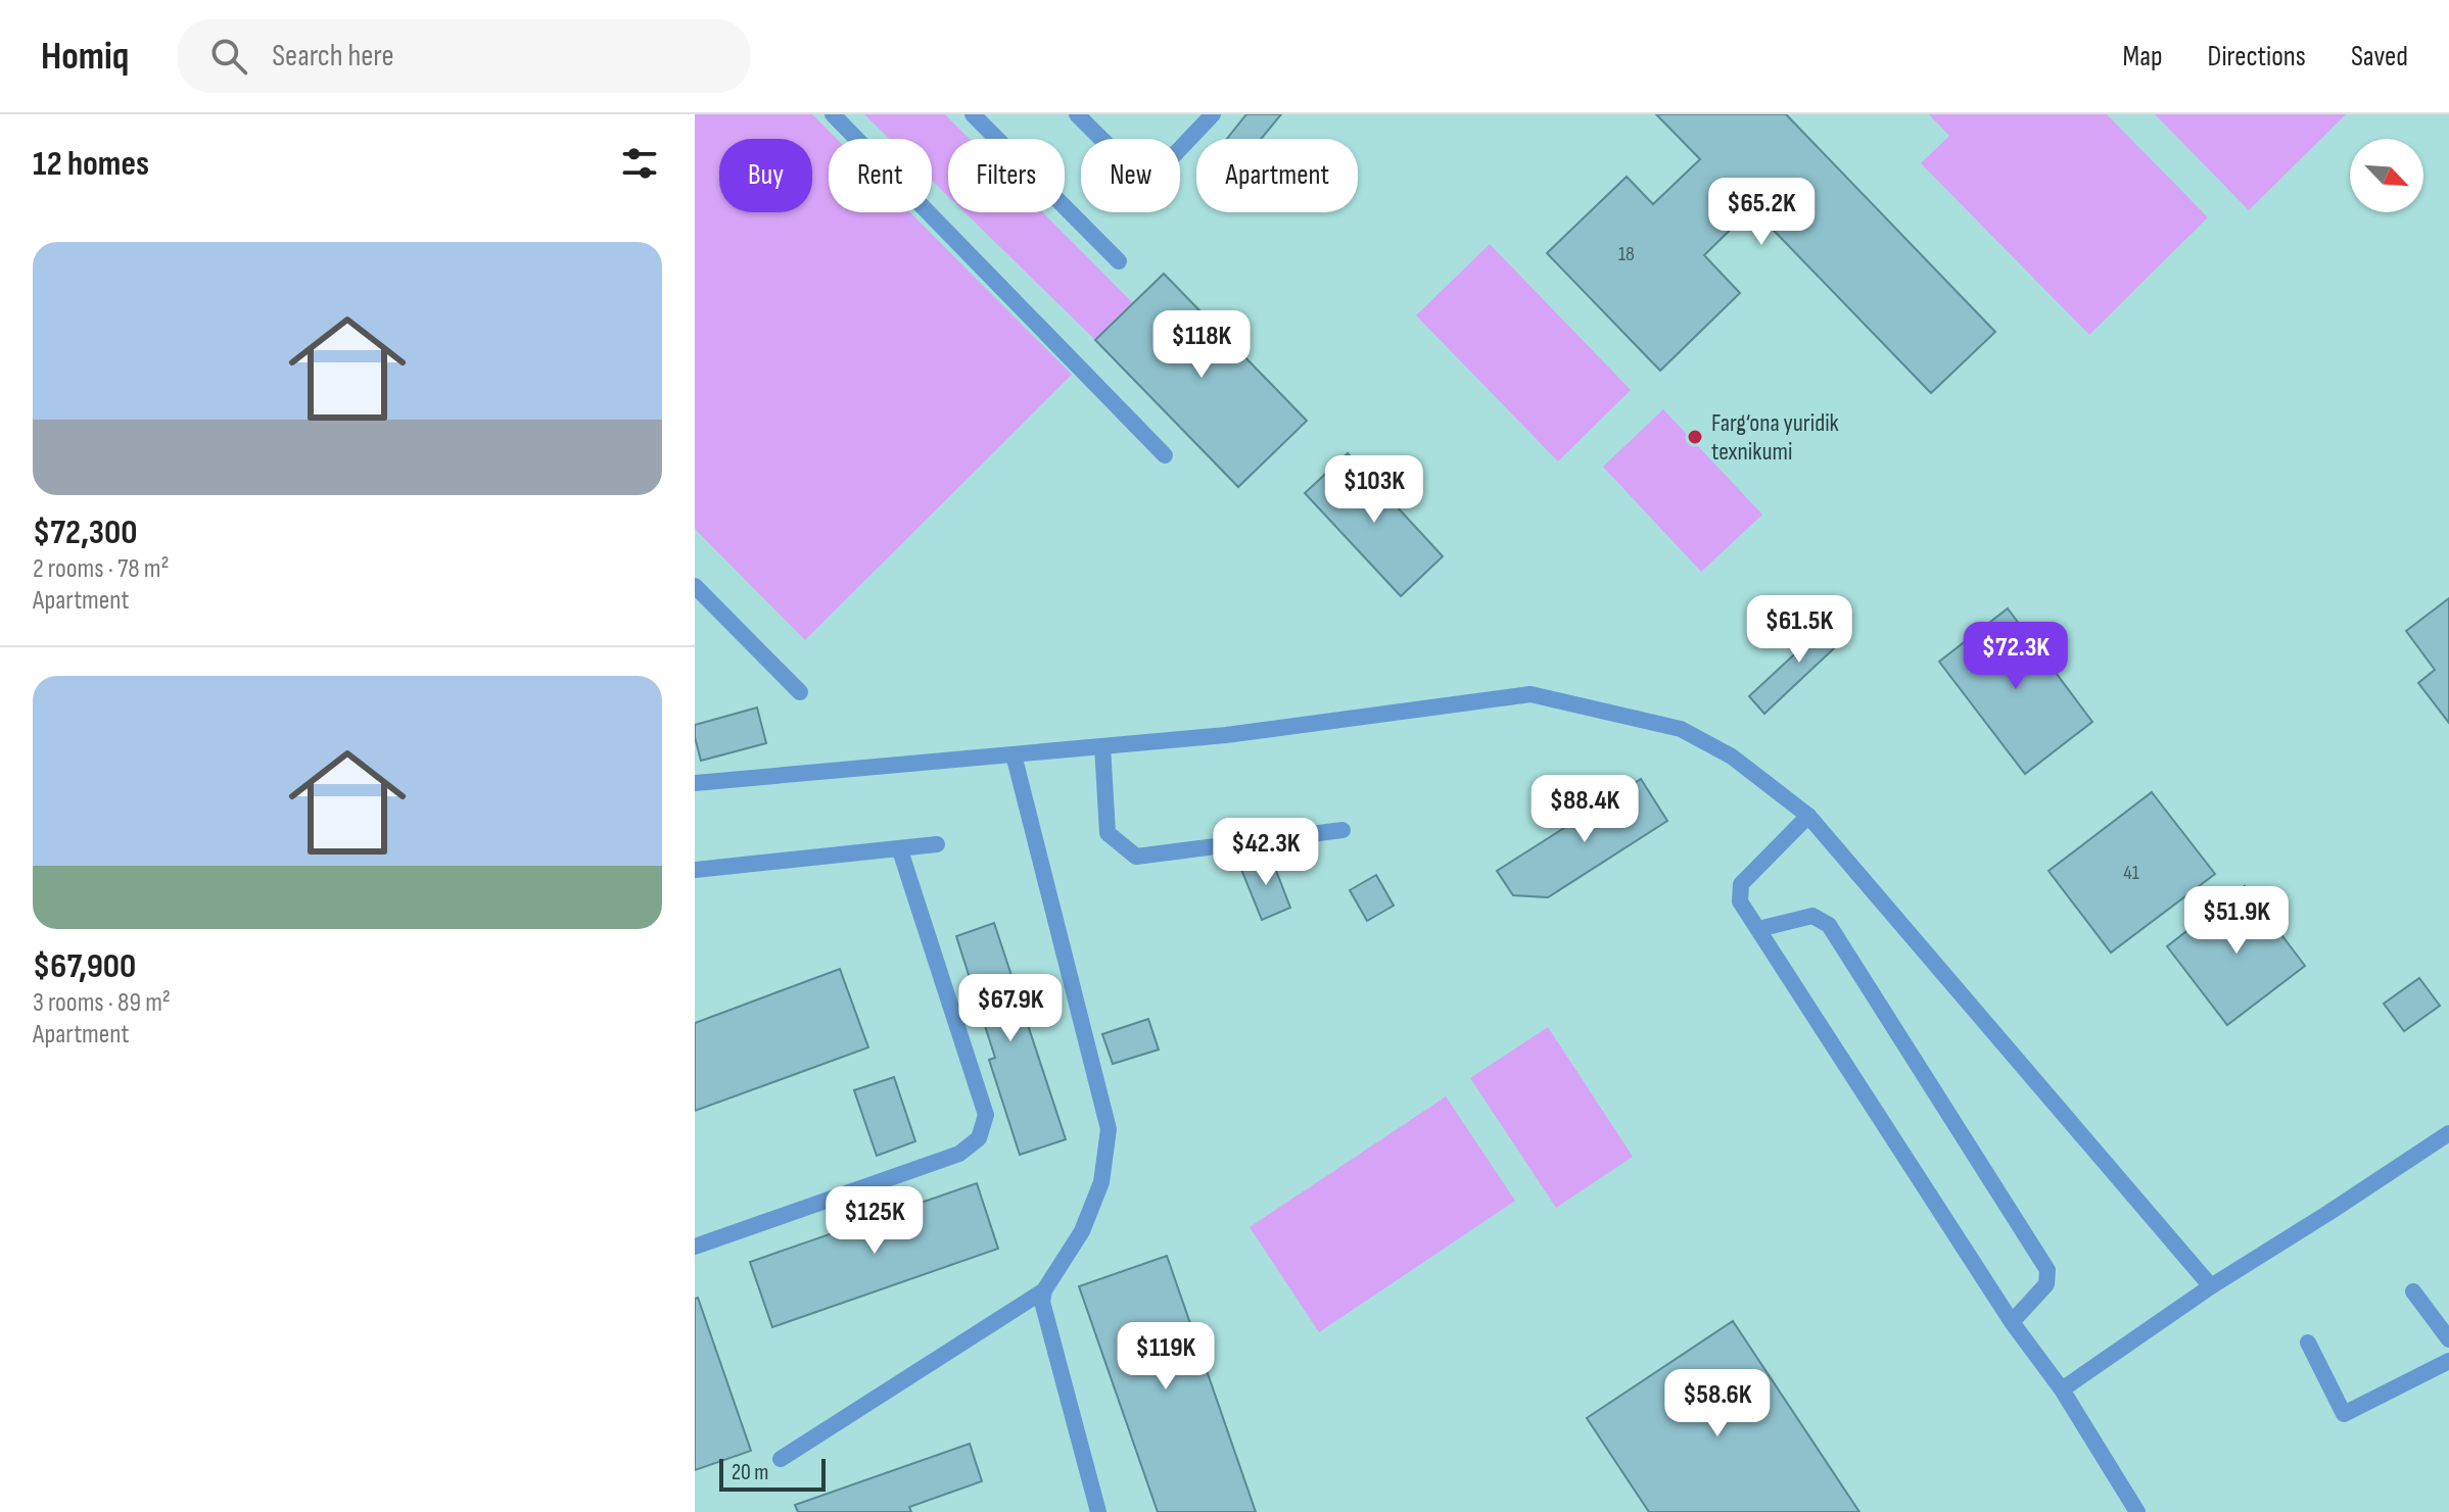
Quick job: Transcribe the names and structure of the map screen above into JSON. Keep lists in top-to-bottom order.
{
  "places": ["Farg‘ona yuridik texnikumi"],
  "house_numbers": ["18", "41"],
  "scale_bar": "20 m",
  "north": "bottom right",
  "page": {
    "header": "Homiq",
    "search": "Search here",
    "nav": ["Map", "Directions", "Saved"],
    "heading": "12 homes",
    "chip": [
      "Buy",
      "Rent",
      "Filters",
      "New",
      "Apartment"
    ],
    "price": [
      "$65.2K",
      "$118K",
      "$103K",
      "$61.5K",
      "$72.3K",
      "$88.4K",
      "$42.3K",
      "$51.9K",
      "$67.9K",
      "$125K",
      "$119K",
      "$58.6K"
    ],
    "list": [
      {
        "name": "$72,300",
        "note": "2 rooms · 78 m² · Apartment"
      },
      {
        "name": "$67,900",
        "note": "3 rooms · 89 m² · Apartment"
      }
    ],
    "scale": "20 m"
  }
}
